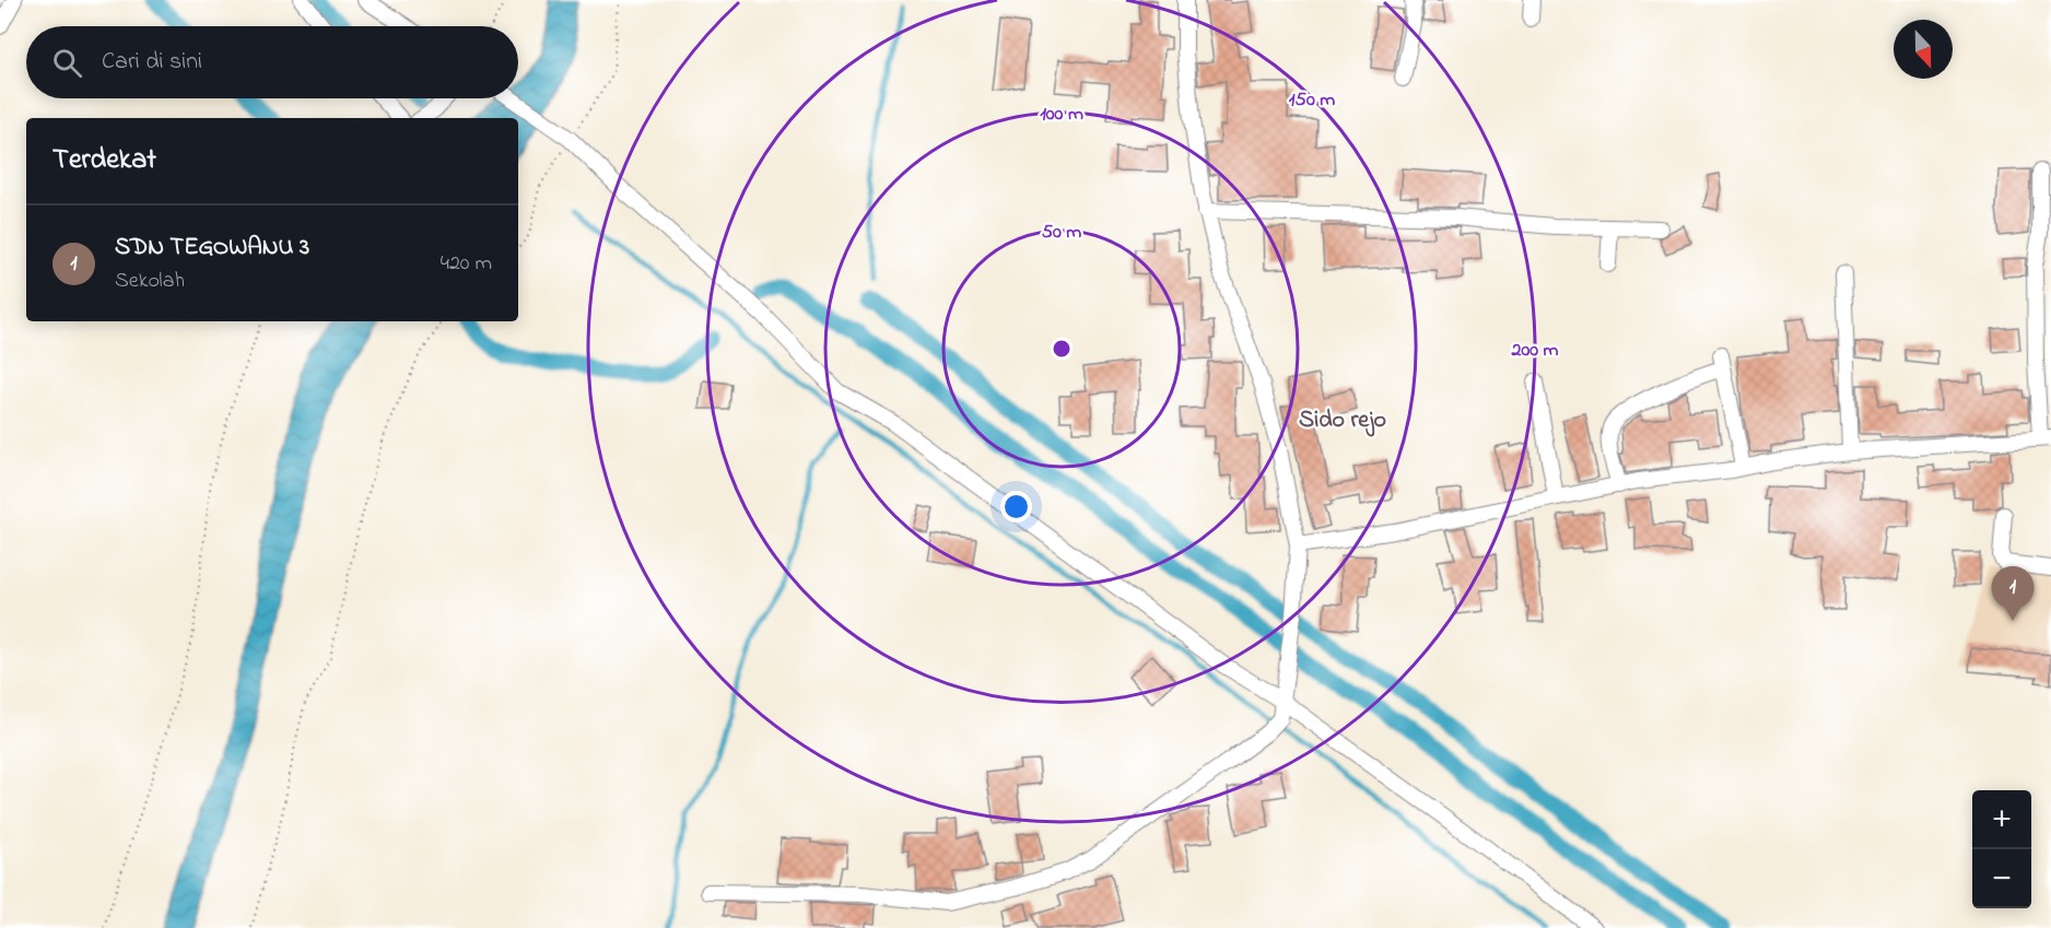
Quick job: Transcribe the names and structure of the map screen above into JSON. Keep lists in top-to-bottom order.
{
  "districts": ["Sido rejo"],
  "north": "bottom",
  "page": {
    "search": "Cari di sini",
    "heading": "Terdekat",
    "list": [
      {
        "mark": "1",
        "name": "SDN TEGOWANU 3",
        "note": "Sekolah",
        "value": "420 m"
      }
    ],
    "pins": "1",
    "map_buttons": ["+", "−"]
  },
  "rings": [
    "150 m",
    "100 m",
    "50 m",
    "200 m"
  ]
}
